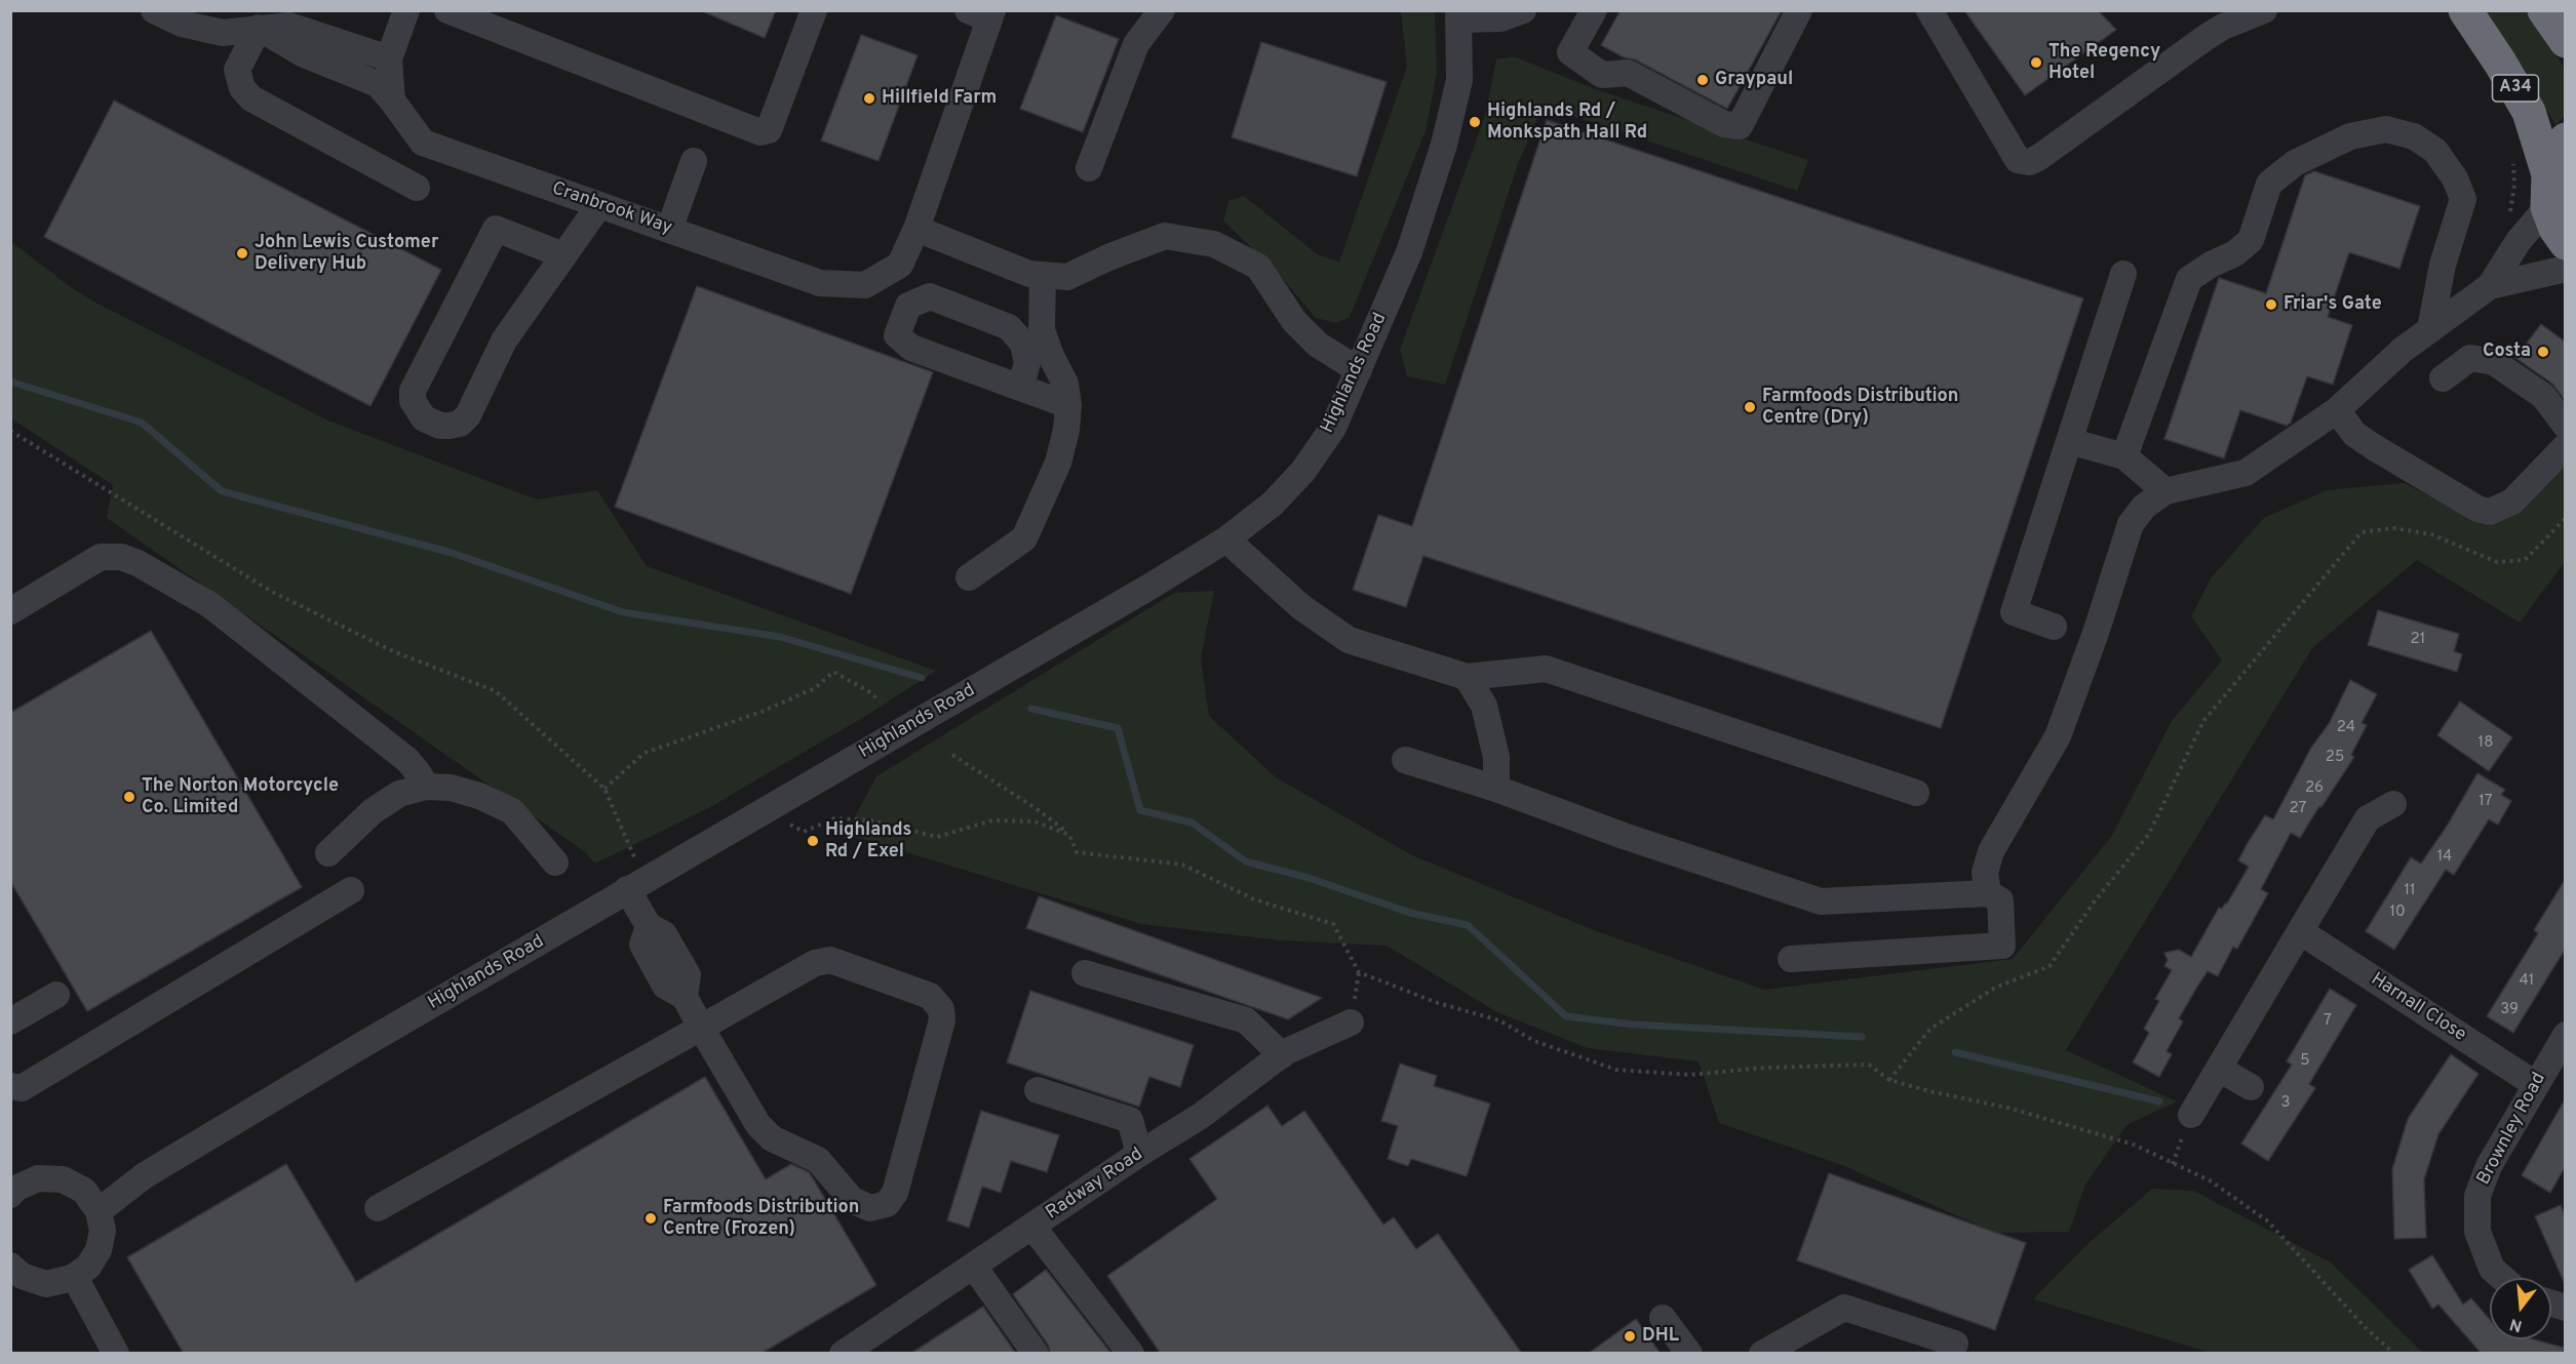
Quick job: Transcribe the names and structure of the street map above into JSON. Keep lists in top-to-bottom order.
{
  "streets": {
    "highway": ["A34"],
    "street": [
      "Cranbrook Way",
      "Highlands Road",
      "Harnall Close",
      "Brownley Road",
      "Radway Road"
    ]
  },
  "crossings": [
    ["Harnall Close", "Brownley Road"]
  ],
  "places": [
    "The Regency Hotel",
    "Graypaul",
    "Hillfield Farm",
    "Highlands Rd / Monkspath Hall Rd",
    "John Lewis Customer Delivery Hub",
    "Friar's Gate",
    "Costa",
    "Farmfoods Distribution Centre (Dry)",
    "The Norton Motorcycle Co. Limited",
    "Highlands Rd / Exel",
    "Farmfoods Distribution Centre (Frozen)",
    "DHL"
  ],
  "house_numbers": [
    "21",
    "24",
    "18",
    "25",
    "26",
    "17",
    "27",
    "14",
    "11",
    "10",
    "41",
    "39",
    "7",
    "5",
    "3"
  ],
  "north": "bottom"
}
